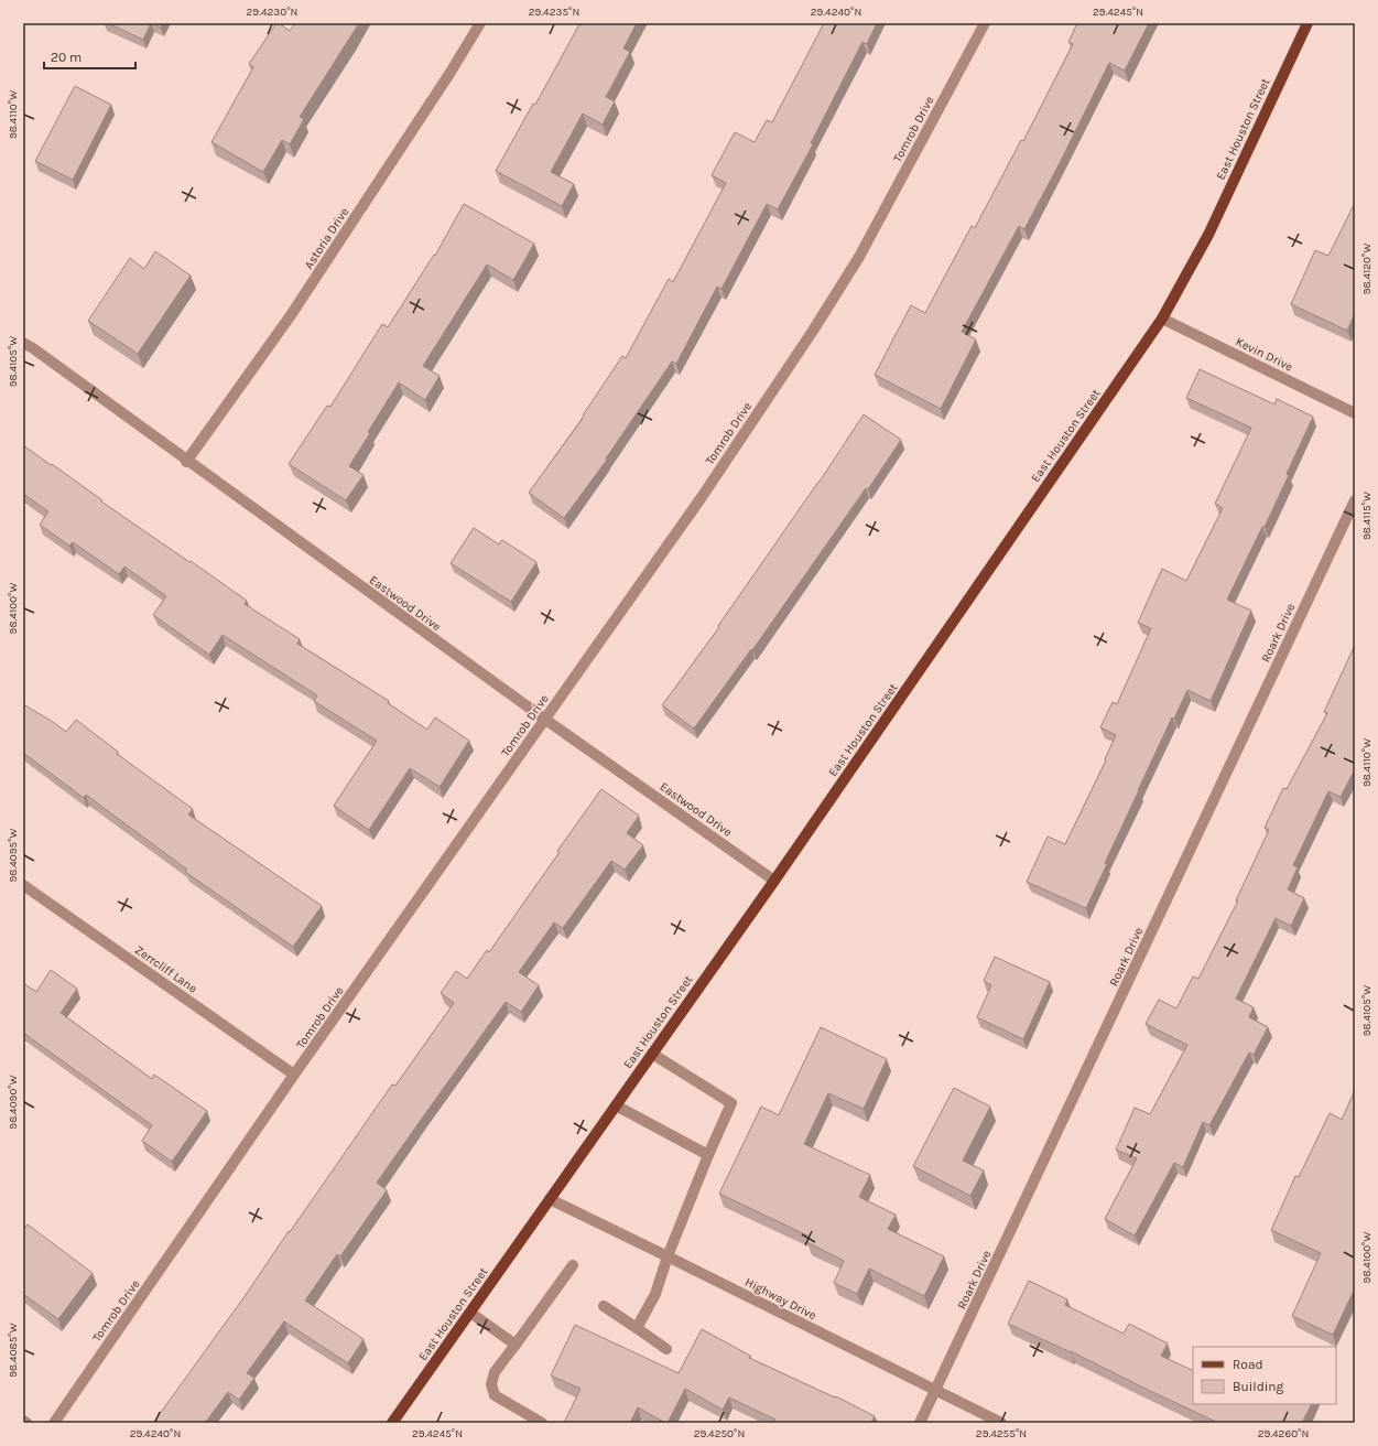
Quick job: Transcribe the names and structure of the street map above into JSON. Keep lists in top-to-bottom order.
{
  "streets": {
    "main road": ["East Houston Street"],
    "street": [
      "Tomrob Drive",
      "Astoria Drive",
      "Kevin Drive",
      "Eastwood Drive",
      "Roark Drive",
      "Zerrcliff Lane",
      "Highway Drive"
    ]
  },
  "crossings": [
    ["Tomrob Drive", "Eastwood Drive"],
    ["Tomrob Drive", "Zerrcliff Lane"],
    ["East Houston Street", "Kevin Drive"],
    ["East Houston Street", "Eastwood Drive"],
    ["East Houston Street", "Highway Drive"],
    ["Astoria Drive", "Eastwood Drive"],
    ["Roark Drive", "Highway Drive"]
  ],
  "legend": ["Road", "Building"],
  "scale_bar": "20 m",
  "coordinates": [
    "29.4230°N",
    "29.4235°N",
    "29.4240°N",
    "29.4245°N",
    "98.4110°W",
    "98.4120°W",
    "98.4105°W",
    "98.4115°W",
    "98.4100°W",
    "98.4095°W",
    "98.4090°W",
    "98.4085°W",
    "29.4250°N",
    "29.4255°N",
    "29.4260°N"
  ]
}
